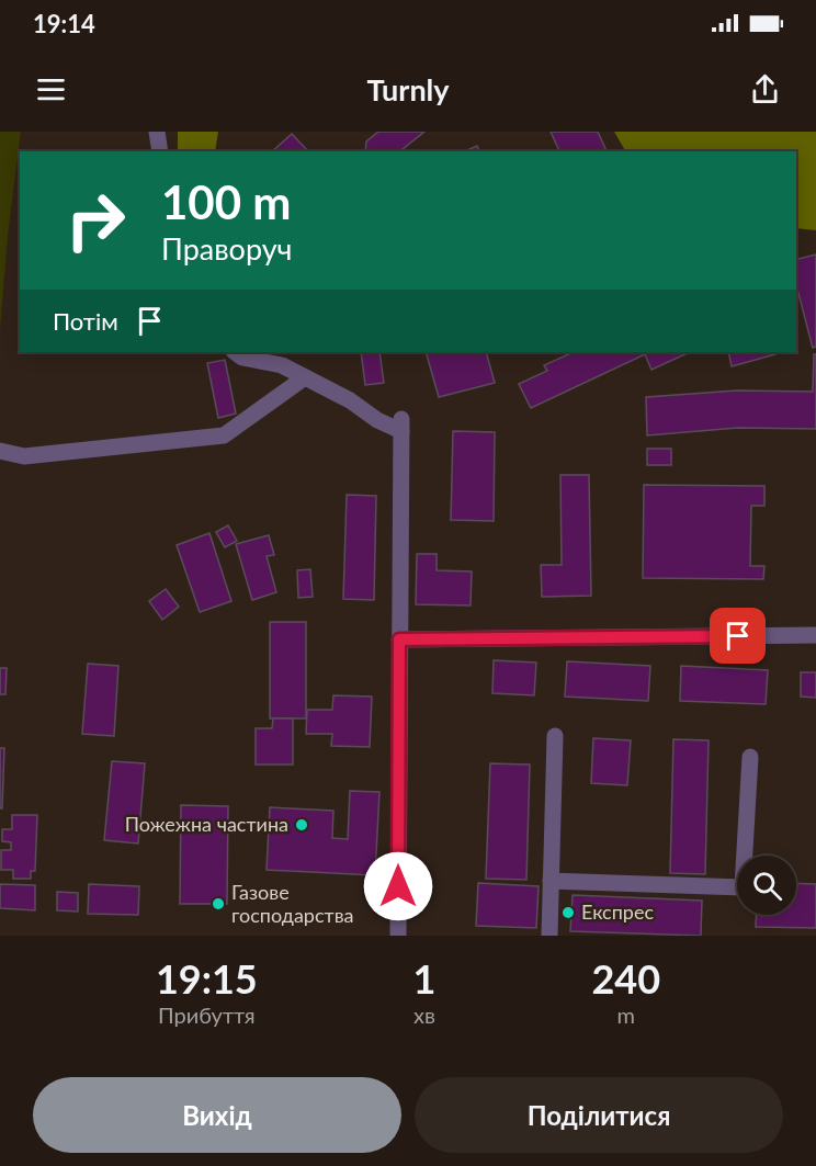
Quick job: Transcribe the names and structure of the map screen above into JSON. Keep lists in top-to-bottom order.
{
  "places": ["Пожежна частина", "Газове господарства", "Експрес"],
  "page": {
    "status": "19:14",
    "header": "Turnly",
    "turn": ["100 m", "Праворуч"],
    "then": "Потім",
    "eta": [
      "19:15",
      "Прибуття",
      "1",
      "хв",
      "240",
      "m"
    ],
    "buttons": ["Вихід", "Поділитися"]
  }
}
